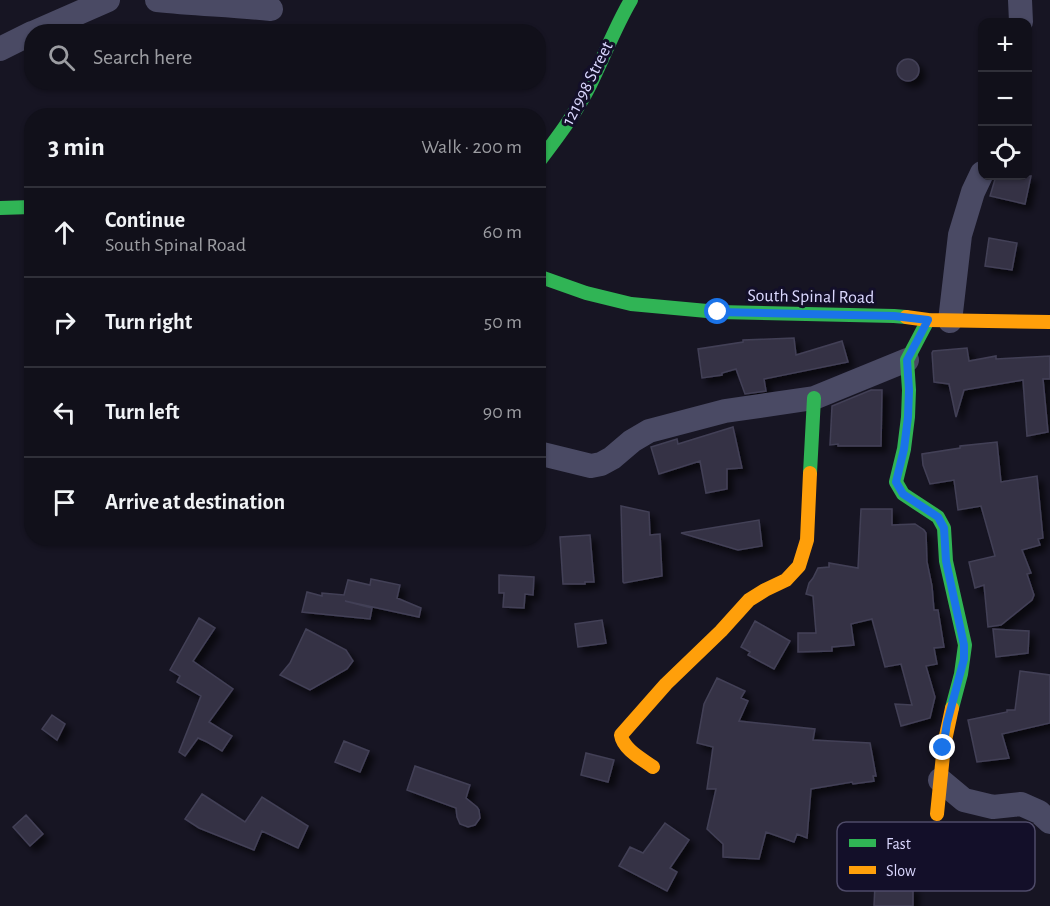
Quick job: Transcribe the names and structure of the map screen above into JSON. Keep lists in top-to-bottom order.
{
  "streets": {
    "street": ["121998 Street", "South Spinal Road"]
  },
  "legend": ["Fast", "Slow"],
  "page": {
    "map_buttons": ["+", "−"],
    "search": "Search here",
    "heading": ["3 min", "Walk · 200 m"],
    "list": [
      ["Continue", "South Spinal Road", "60 m"],
      ["Turn right", "50 m"],
      ["Turn left", "90 m"],
      "Arrive at destination"
    ]
  }
}
